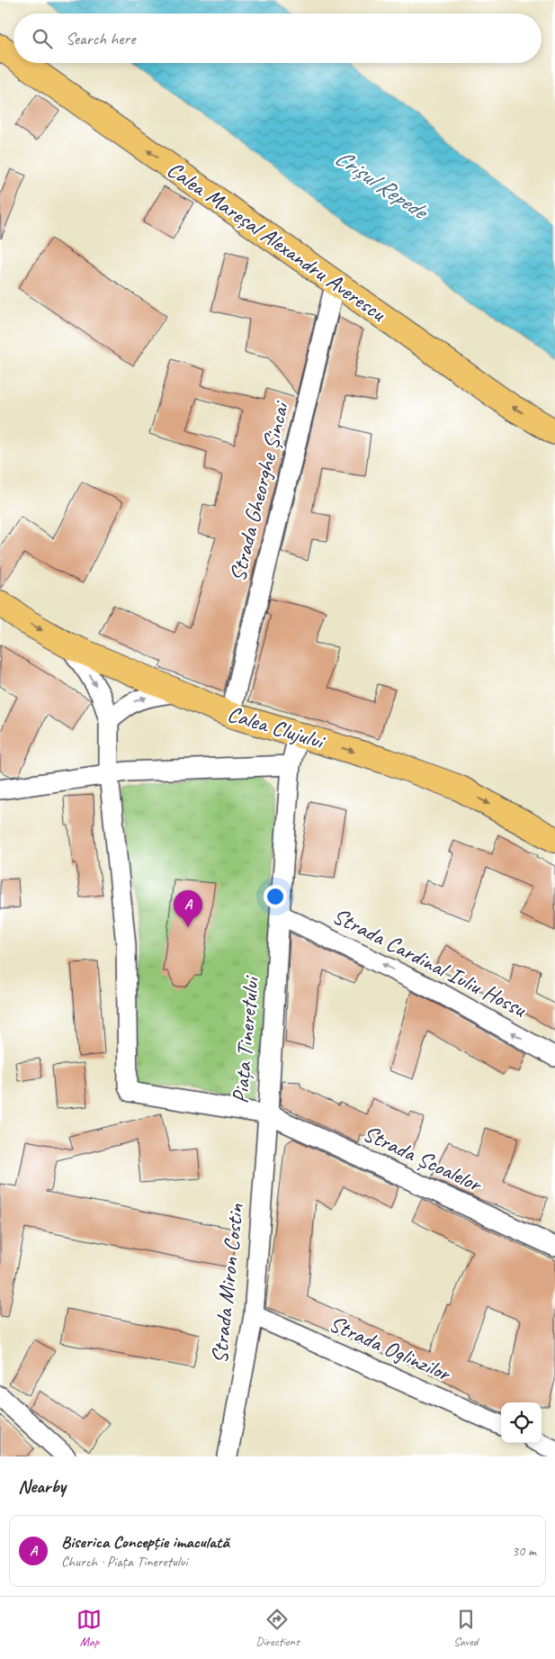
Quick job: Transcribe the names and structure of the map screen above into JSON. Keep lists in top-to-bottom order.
{
  "streets": {
    "main road": ["Calea Mareșal Alexandru Averescu", "Calea Clujului"],
    "street": [
      "Strada Gheorghe Șincai",
      "Strada Cardinal Iuliu Hossu",
      "Piața Tineretului",
      "Strada Școalelor",
      "Strada Miron Costin",
      "Strada Oglinzilor"
    ]
  },
  "crossings": [
    ["Calea Mareșal Alexandru Averescu", "Strada Gheorghe Șincai"],
    ["Strada Gheorghe Șincai", "Calea Clujului"],
    ["Calea Clujului", "Piața Tineretului"],
    ["Strada Cardinal Iuliu Hossu", "Piața Tineretului"],
    ["Piața Tineretului", "Strada Școalelor"],
    ["Piața Tineretului", "Strada Miron Costin"],
    ["Strada Școalelor", "Strada Miron Costin"],
    ["Strada Miron Costin", "Strada Oglinzilor"]
  ],
  "one_way": ["Calea Mareșal Alexandru Averescu", "Calea Clujului", "Strada Cardinal Iuliu Hossu"],
  "water": ["Crișul Repede"],
  "page": {
    "search": "Search here",
    "pins": "A",
    "heading": "Nearby",
    "list": [
      {
        "mark": "A",
        "name": "Biserica Concepție imaculată",
        "note": "Church · Piața Tineretului",
        "value": "30 m"
      }
    ],
    "nav": ["Map", "Directions", "Saved"]
  }
}
